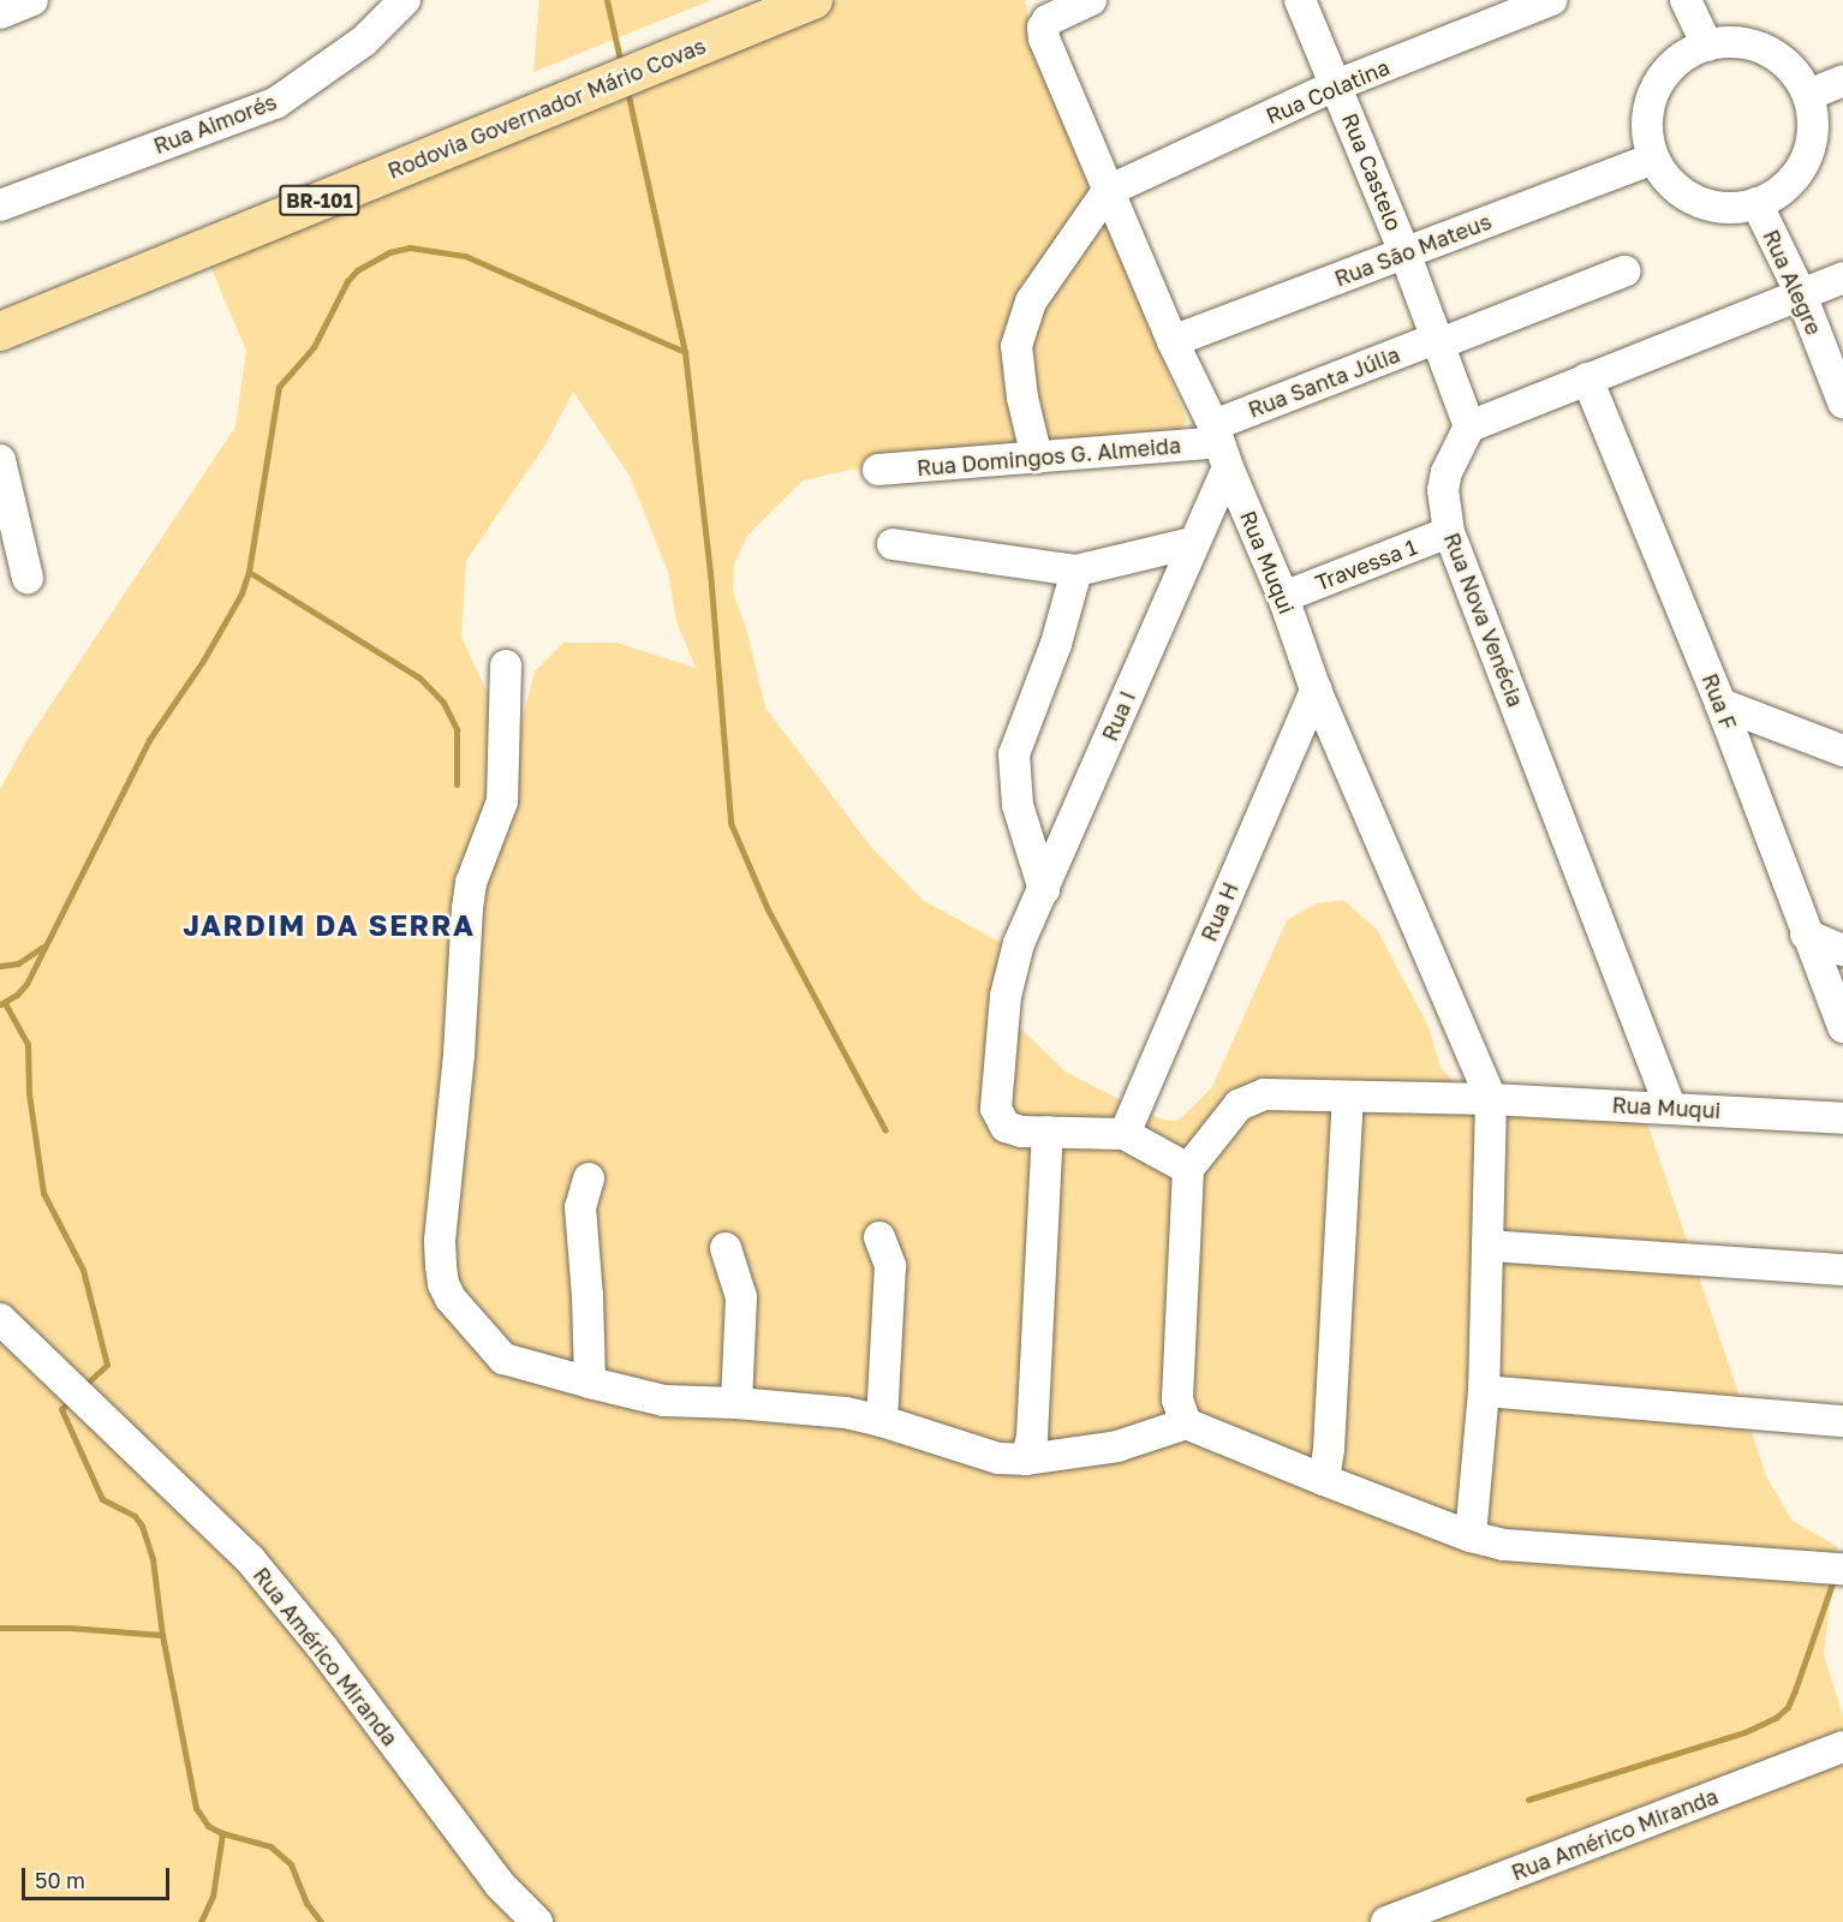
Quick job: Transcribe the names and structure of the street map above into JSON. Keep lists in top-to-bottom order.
{
  "streets": {
    "main road": ["Rodovia Governador Mário Covas", "BR-101"],
    "street": [
      "Rua Colatina",
      "Rua Aimorés",
      "Rua Castelo",
      "Rua São Mateus",
      "Rua Alegre",
      "Rua Santa Júlia",
      "Rua Domingos G. Almeida",
      "Rua Muqui",
      "Travessa 1",
      "Rua Nova Venécia",
      "Rua F",
      "Rua I",
      "Rua H",
      "Rua Américo Miranda"
    ]
  },
  "crossings": [
    ["Rua Colatina", "Rua Castelo"],
    ["Rua Colatina", "Rua Muqui"],
    ["Rua Castelo", "Rua São Mateus"],
    ["Rua Castelo", "Rua Santa Júlia"],
    ["Rua Castelo", "Rua Nova Venécia"],
    ["Rua São Mateus", "Rua Alegre"],
    ["Rua São Mateus", "Rua Muqui"],
    ["Rua Santa Júlia", "Rua Domingos G. Almeida"],
    ["Rua Santa Júlia", "Rua Muqui"],
    ["Rua Santa Júlia", "Rua I"],
    ["Rua Domingos G. Almeida", "Rua Muqui"],
    ["Rua Domingos G. Almeida", "Rua I"],
    ["Rua Muqui", "Travessa 1"],
    ["Rua Muqui", "Rua Nova Venécia"],
    ["Rua Muqui", "Rua I"],
    ["Rua Muqui", "Rua H"],
    ["Travessa 1", "Rua Nova Venécia"]
  ],
  "districts": ["JARDIM DA SERRA"],
  "scale_bar": "50 m"
}
